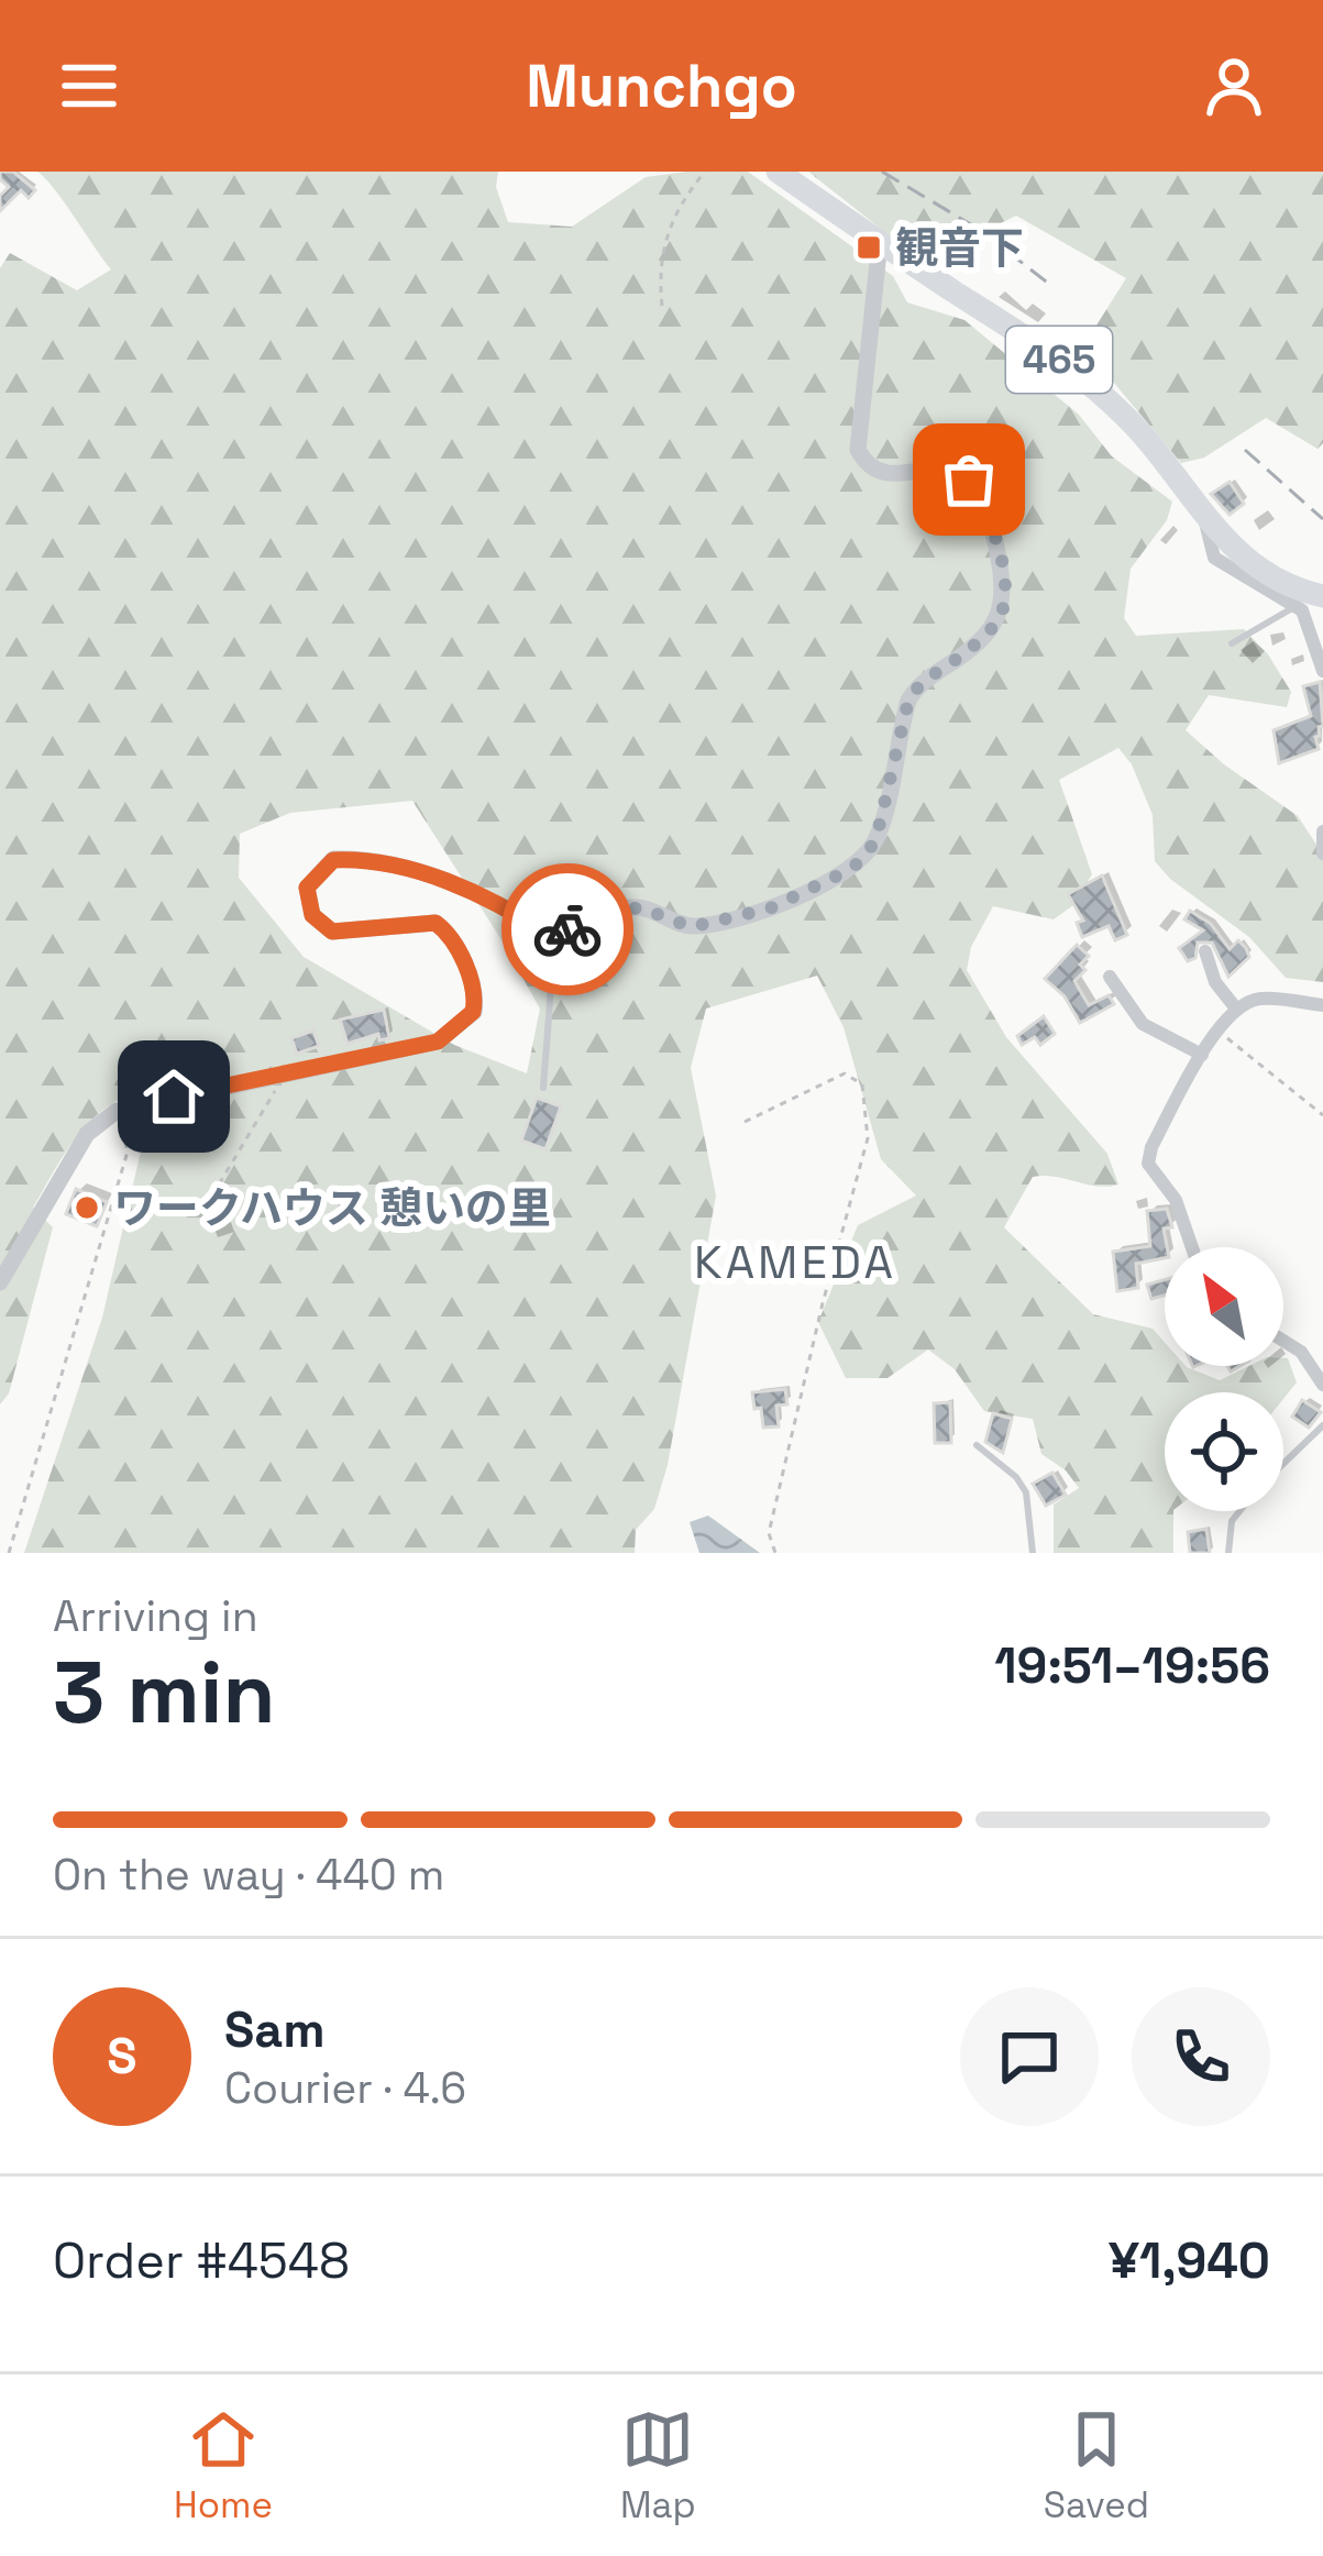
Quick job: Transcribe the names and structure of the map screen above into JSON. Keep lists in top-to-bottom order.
{
  "streets": {
    "highway": ["465"]
  },
  "districts": ["KAMEDA"],
  "places": {
    "transit": ["観音下"],
    "other": ["ワークハウス 憩いの里"]
  },
  "north": "top left",
  "page": {
    "header": "Munchgo",
    "heading": ["3 min", "Arriving in", "19:51–19:56"],
    "panel": [
      "Sam",
      "Courier · 4.6",
      "Order #4548",
      "¥1,940"
    ],
    "bar": "On the way · 440 m",
    "round": "S",
    "tabs": ["Home", "Map", "Saved"]
  }
}
